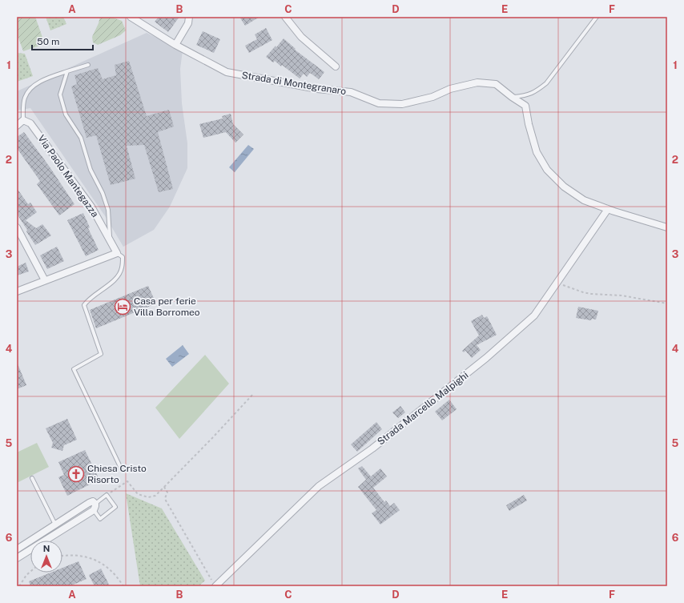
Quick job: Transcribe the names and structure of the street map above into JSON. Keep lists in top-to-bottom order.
{
  "streets": {
    "street": ["Strada di Montegranaro", "Via Paolo Mantegazza", "Strada Marcello Malpighi"]
  },
  "crossings": [
    ["Strada di Montegranaro", "Strada Marcello Malpighi"]
  ],
  "places": {
    "hotel": ["Casa per ferie Villa Borromeo"],
    "church": ["Chiesa Cristo Risorto"]
  },
  "scale_bar": "50 m",
  "north": "top",
  "grid": {
    "columns": [
      "A",
      "B",
      "C",
      "D",
      "E",
      "F"
    ],
    "rows": [
      "1",
      "2",
      "3",
      "4",
      "5",
      "6"
    ]
  }
}
